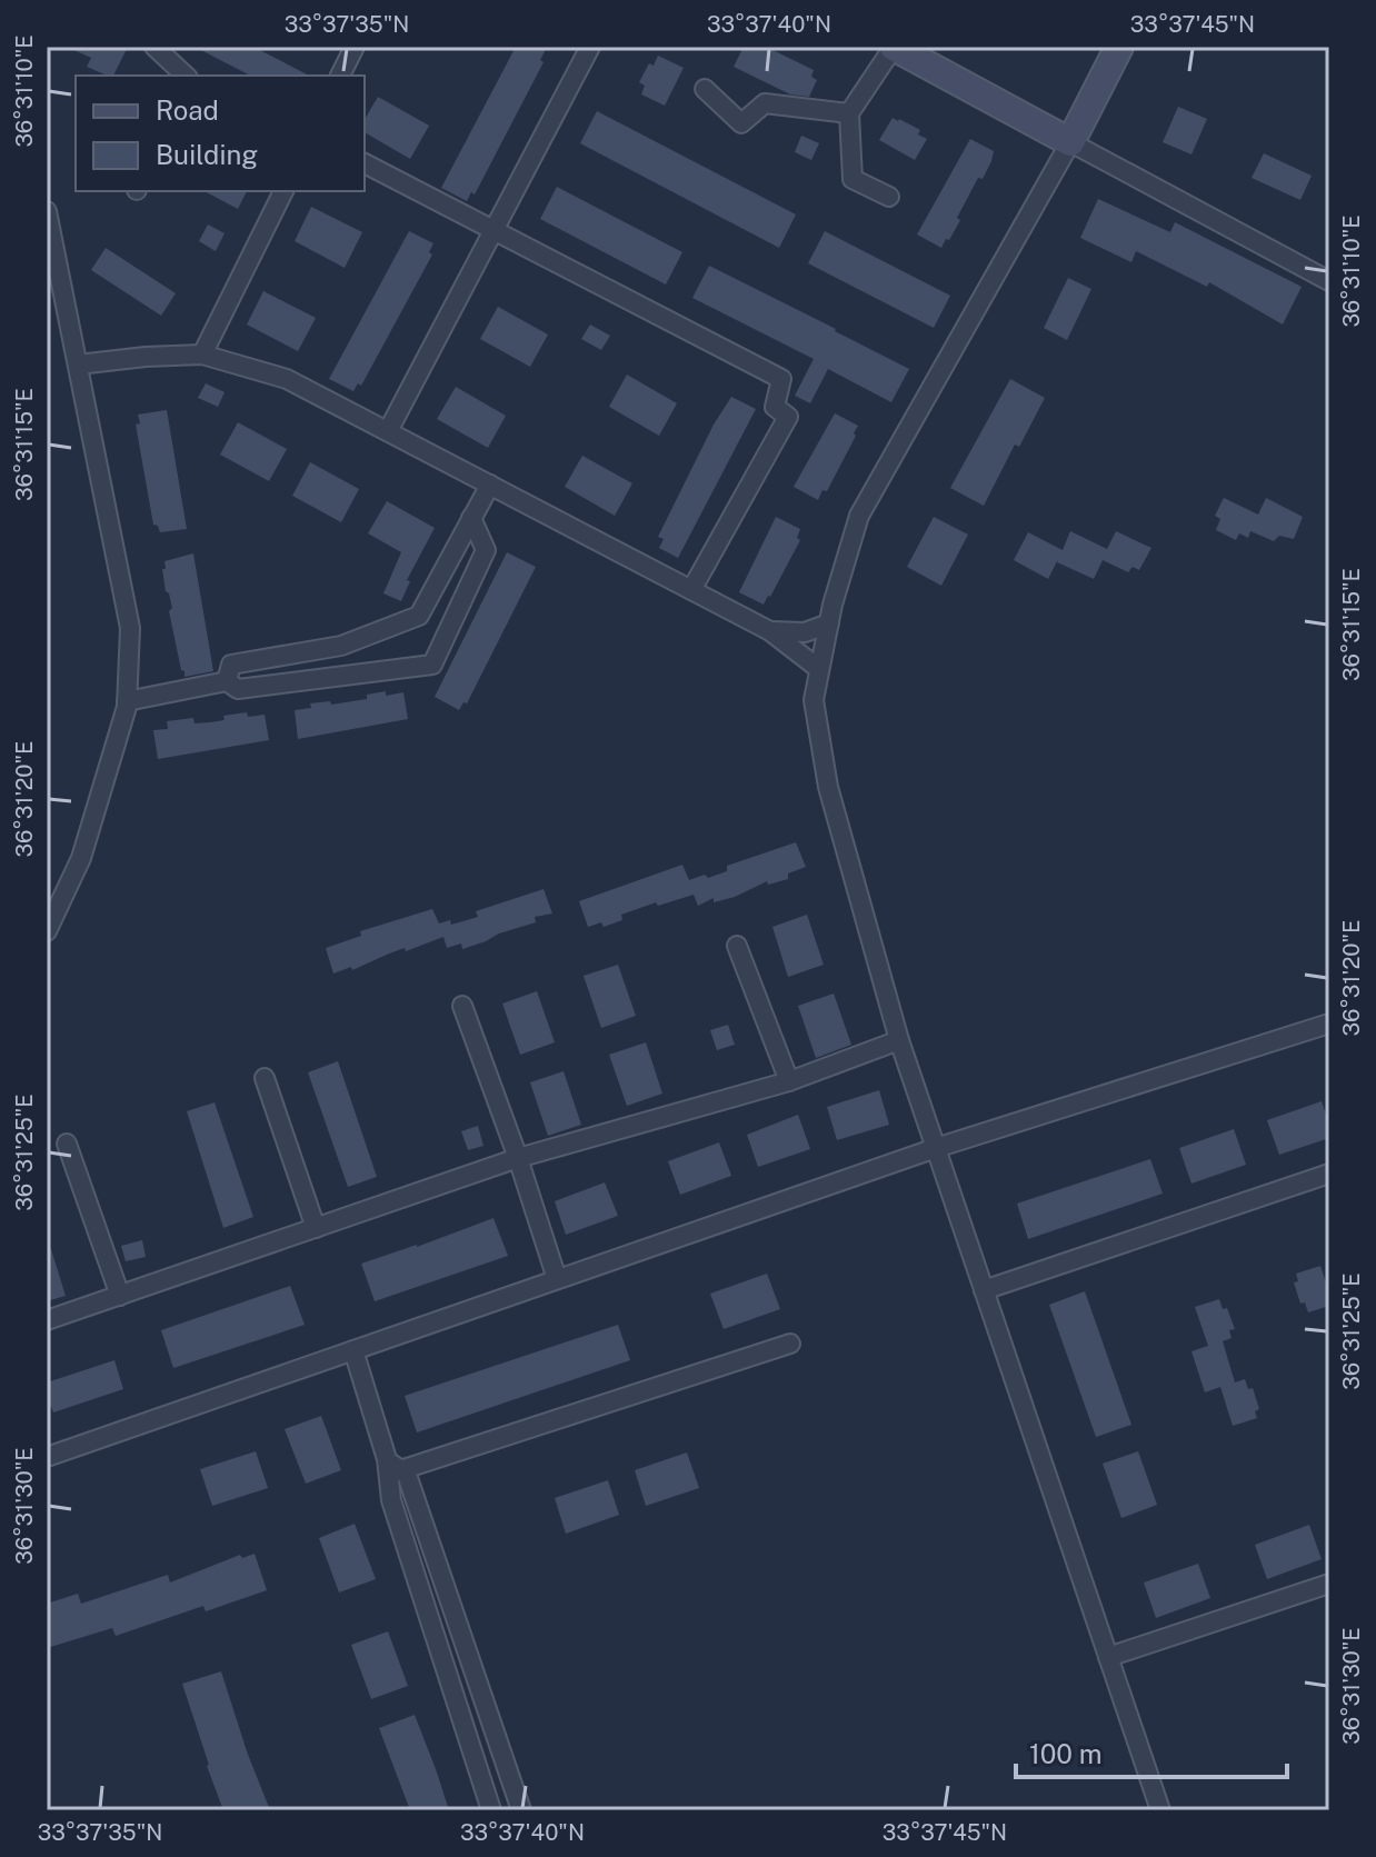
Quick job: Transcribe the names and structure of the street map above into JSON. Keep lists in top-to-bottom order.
{
  "legend": ["Road", "Building"],
  "scale_bar": "100 m",
  "coordinates": [
    "33°37'35\"N",
    "33°37'40\"N",
    "33°37'45\"N",
    "36°31'10\"E",
    "36°31'15\"E",
    "36°31'20\"E",
    "36°31'25\"E",
    "36°31'30\"E"
  ]
}
